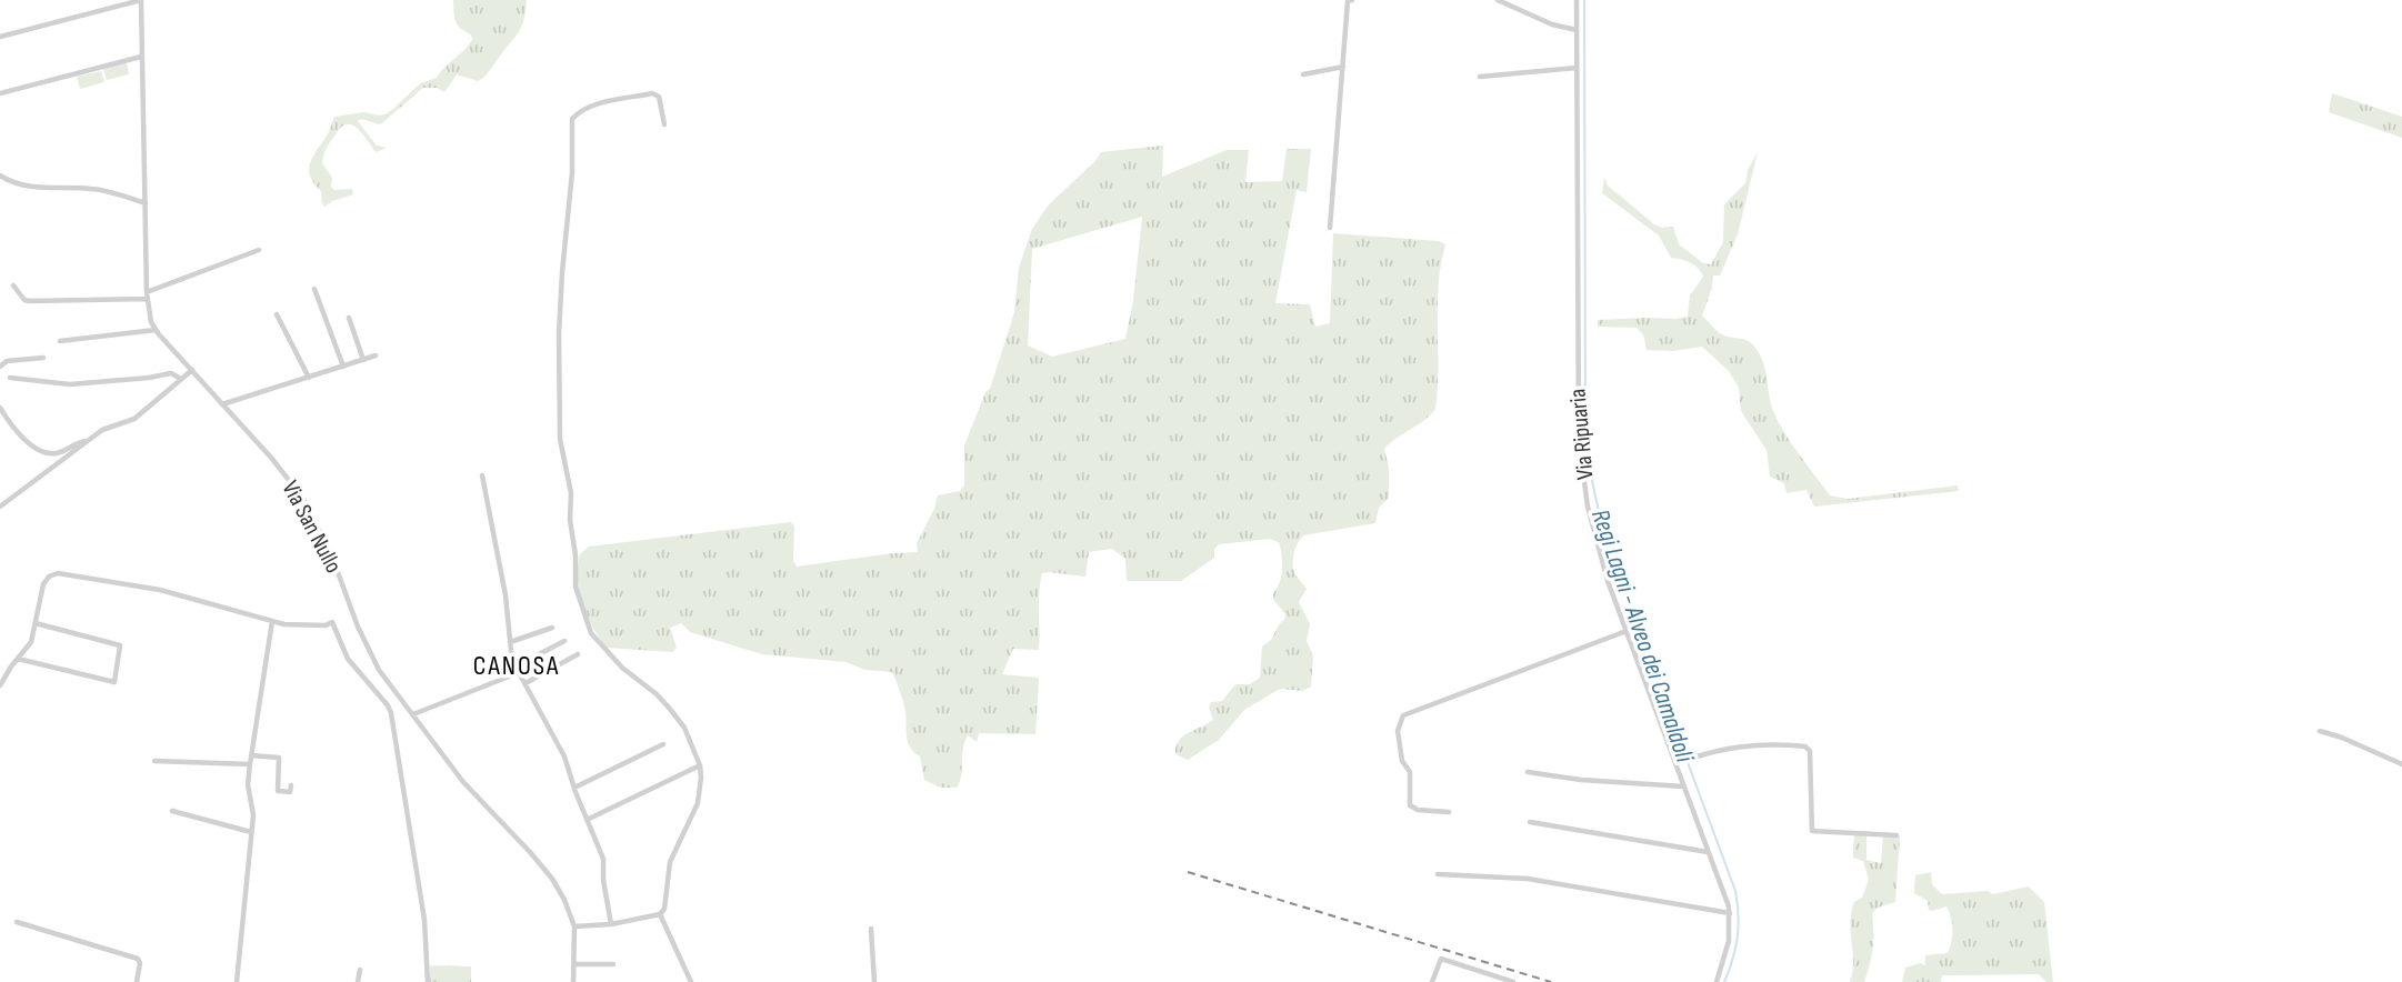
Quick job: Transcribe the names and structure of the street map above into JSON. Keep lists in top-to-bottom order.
{
  "streets": {
    "street": ["Via Ripuaria", "Via San Nullo"]
  },
  "districts": ["CANOSA"],
  "water": ["Regi Lagni - Alveo dei Camaldoli"]
}
